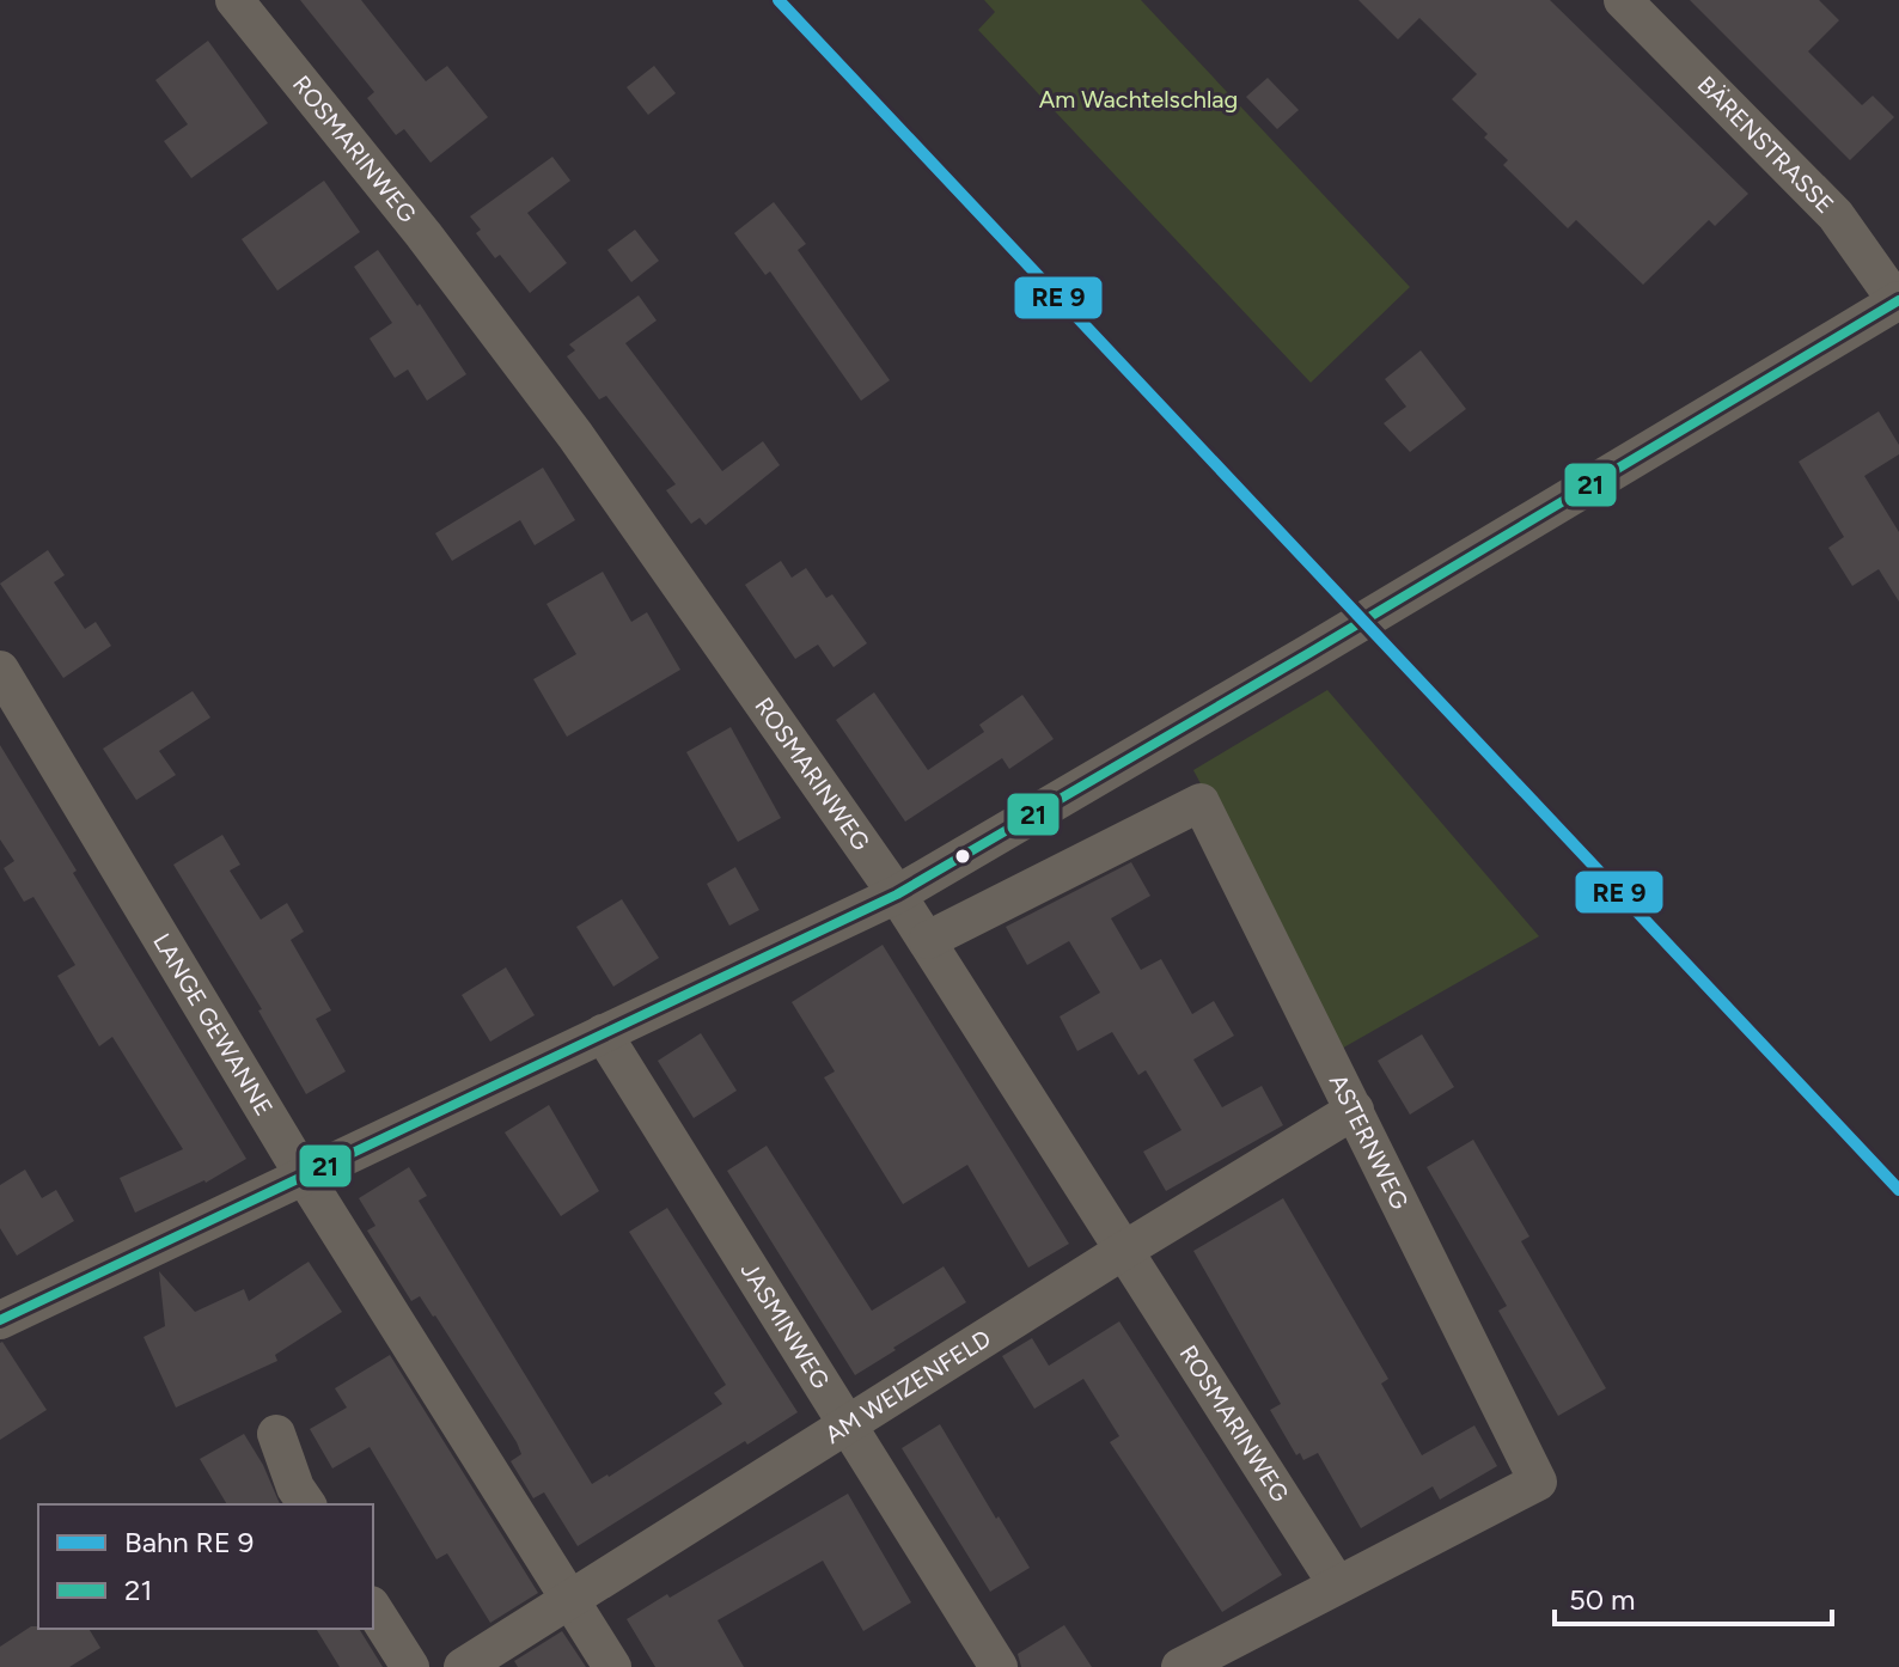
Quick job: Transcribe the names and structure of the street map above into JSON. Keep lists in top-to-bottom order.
{
  "streets": {
    "street": [
      "BÄRENSTRASSE",
      "ROSMARINWEG",
      "LANGE GEWANNE",
      "ASTERNWEG",
      "JASMINWEG",
      "AM WEIZENFELD"
    ]
  },
  "crossings": [
    ["ROSMARINWEG", "ASTERNWEG"],
    ["ROSMARINWEG", "AM WEIZENFELD"],
    ["LANGE GEWANNE", "AM WEIZENFELD"],
    ["ASTERNWEG", "AM WEIZENFELD"],
    ["JASMINWEG", "AM WEIZENFELD"]
  ],
  "parks": ["Am Wachtelschlag"],
  "lines": ["transit line 21"],
  "legend": ["Bahn RE 9", "21"],
  "scale_bar": "50 m"
}
